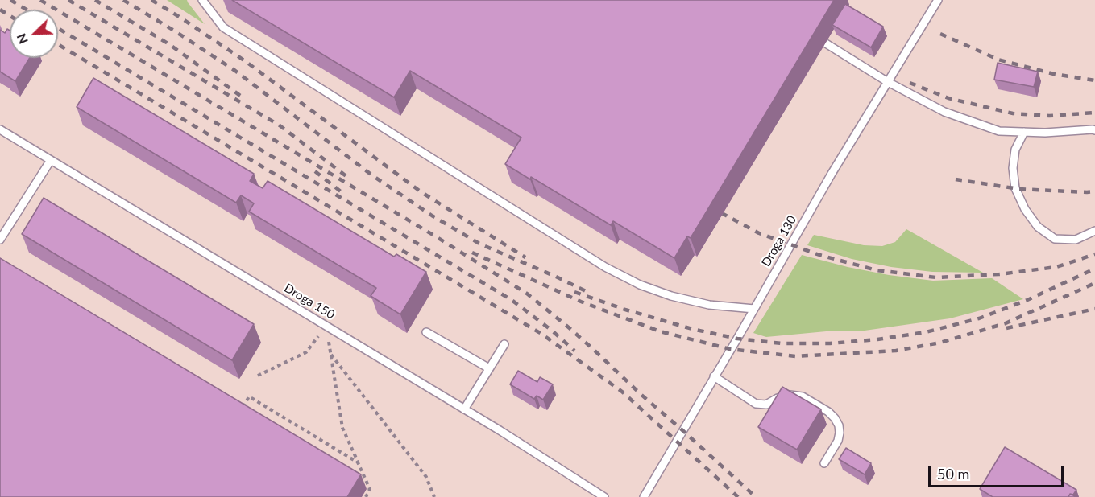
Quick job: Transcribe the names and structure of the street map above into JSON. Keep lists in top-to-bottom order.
{
  "streets": {
    "lane": ["Droga 130", "Droga 150"]
  },
  "scale_bar": "50 m",
  "north": "bottom left"
}
